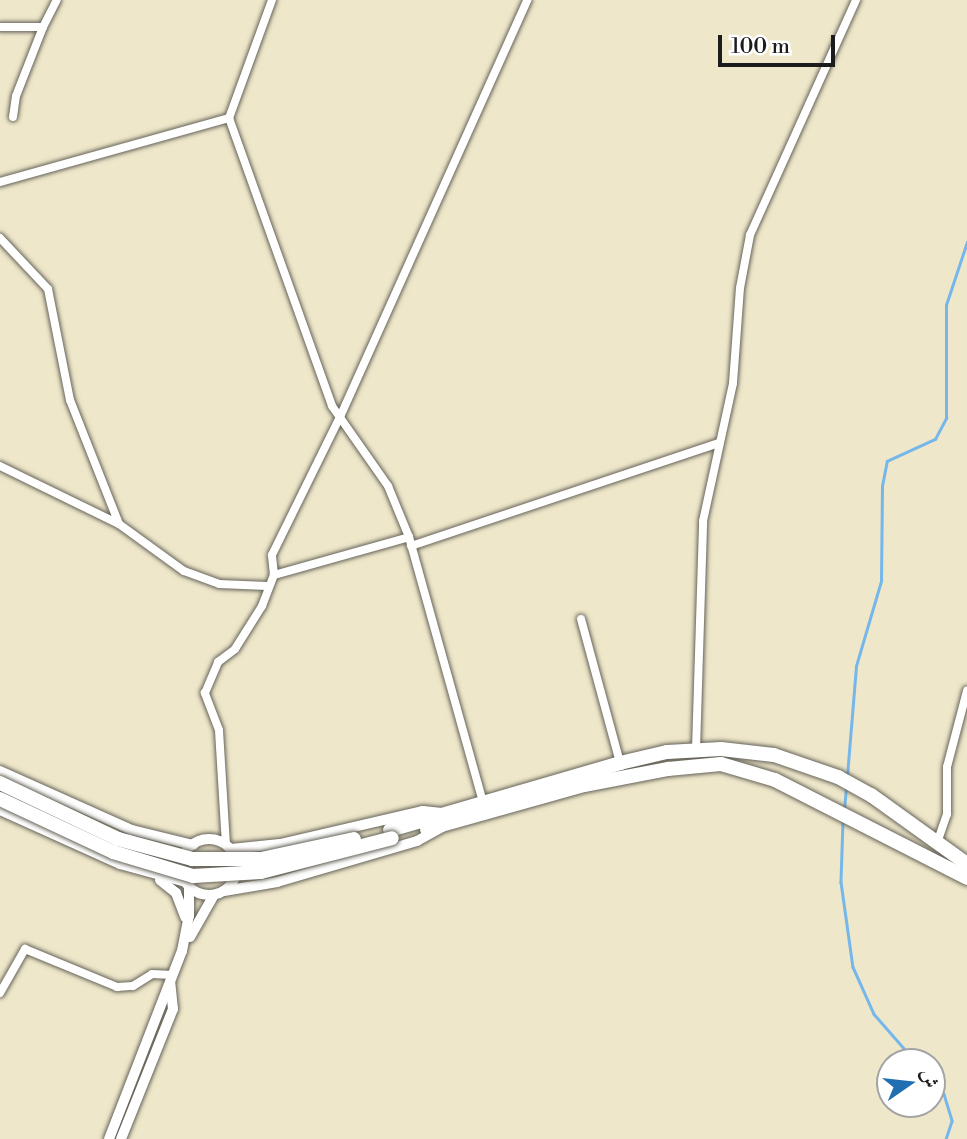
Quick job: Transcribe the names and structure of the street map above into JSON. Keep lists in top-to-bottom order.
{
  "scale_bar": "100 m",
  "north": "right"
}
